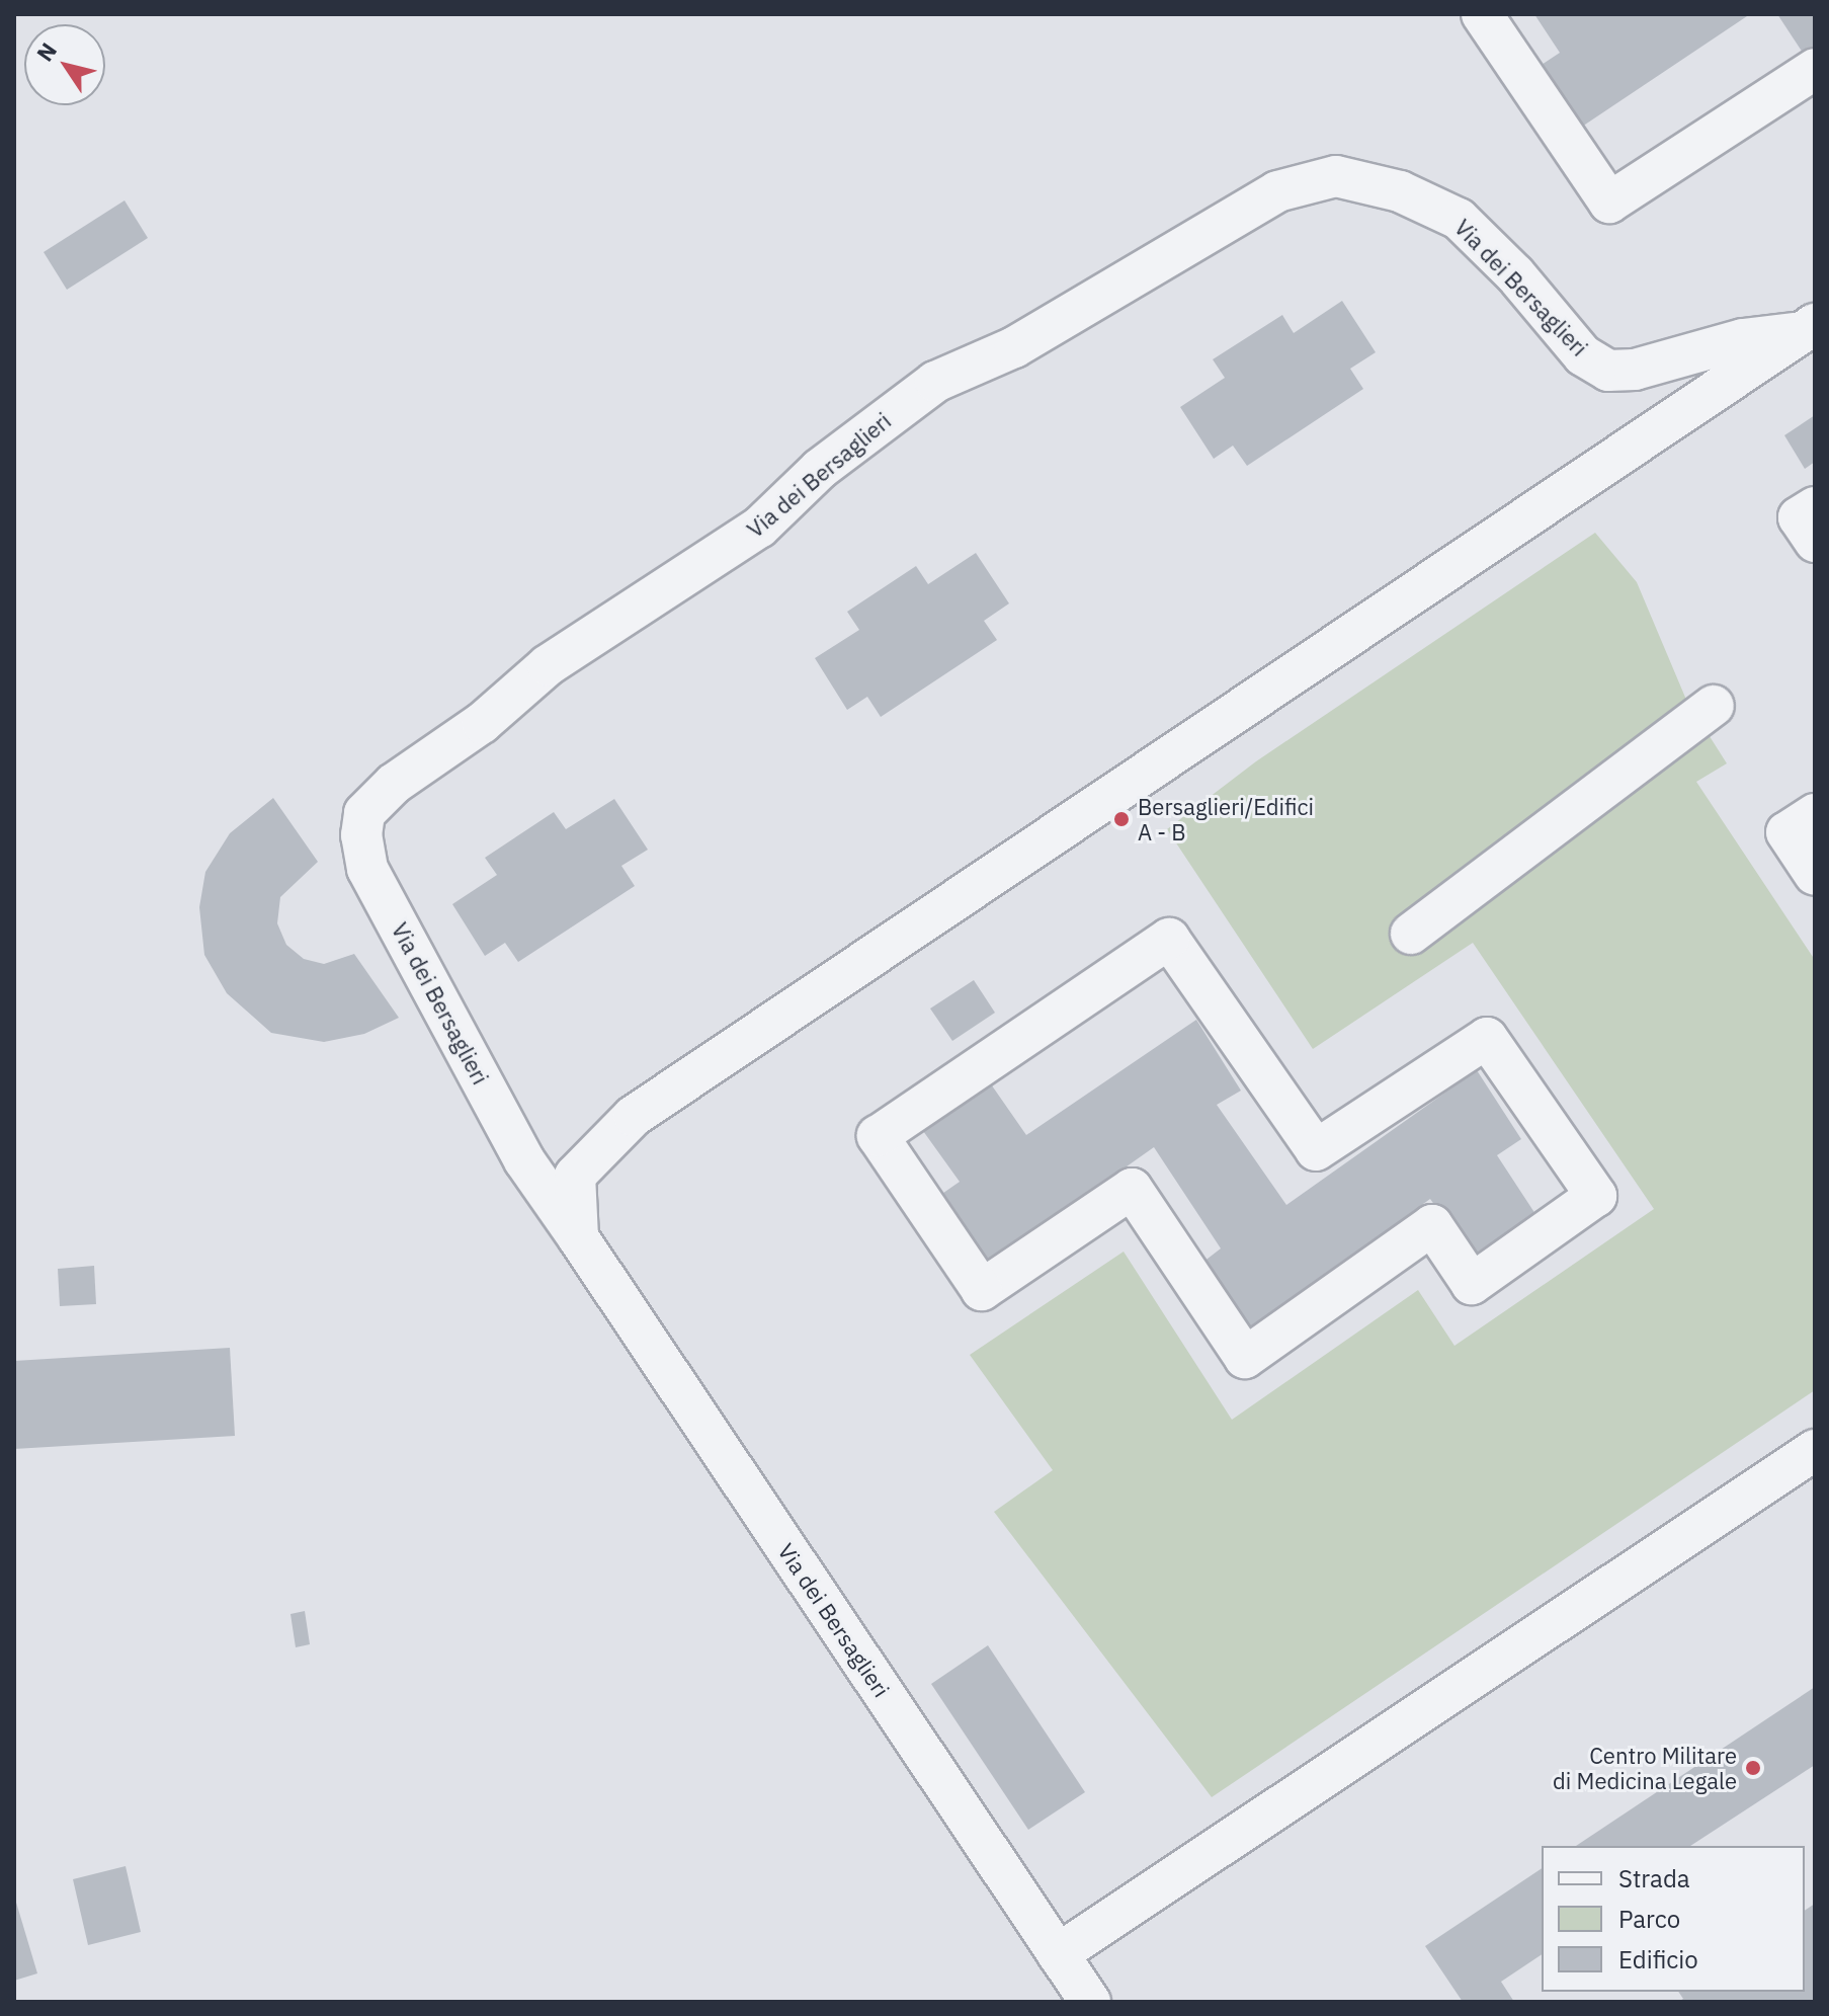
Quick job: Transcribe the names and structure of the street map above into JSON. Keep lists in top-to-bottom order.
{
  "streets": {
    "street": ["Via dei Bersaglieri"]
  },
  "places": ["Bersaglieri/Edifici A - B", "Centro Militare di Medicina Legale"],
  "legend": ["Strada", "Parco", "Edificio"],
  "north": "top left"
}
